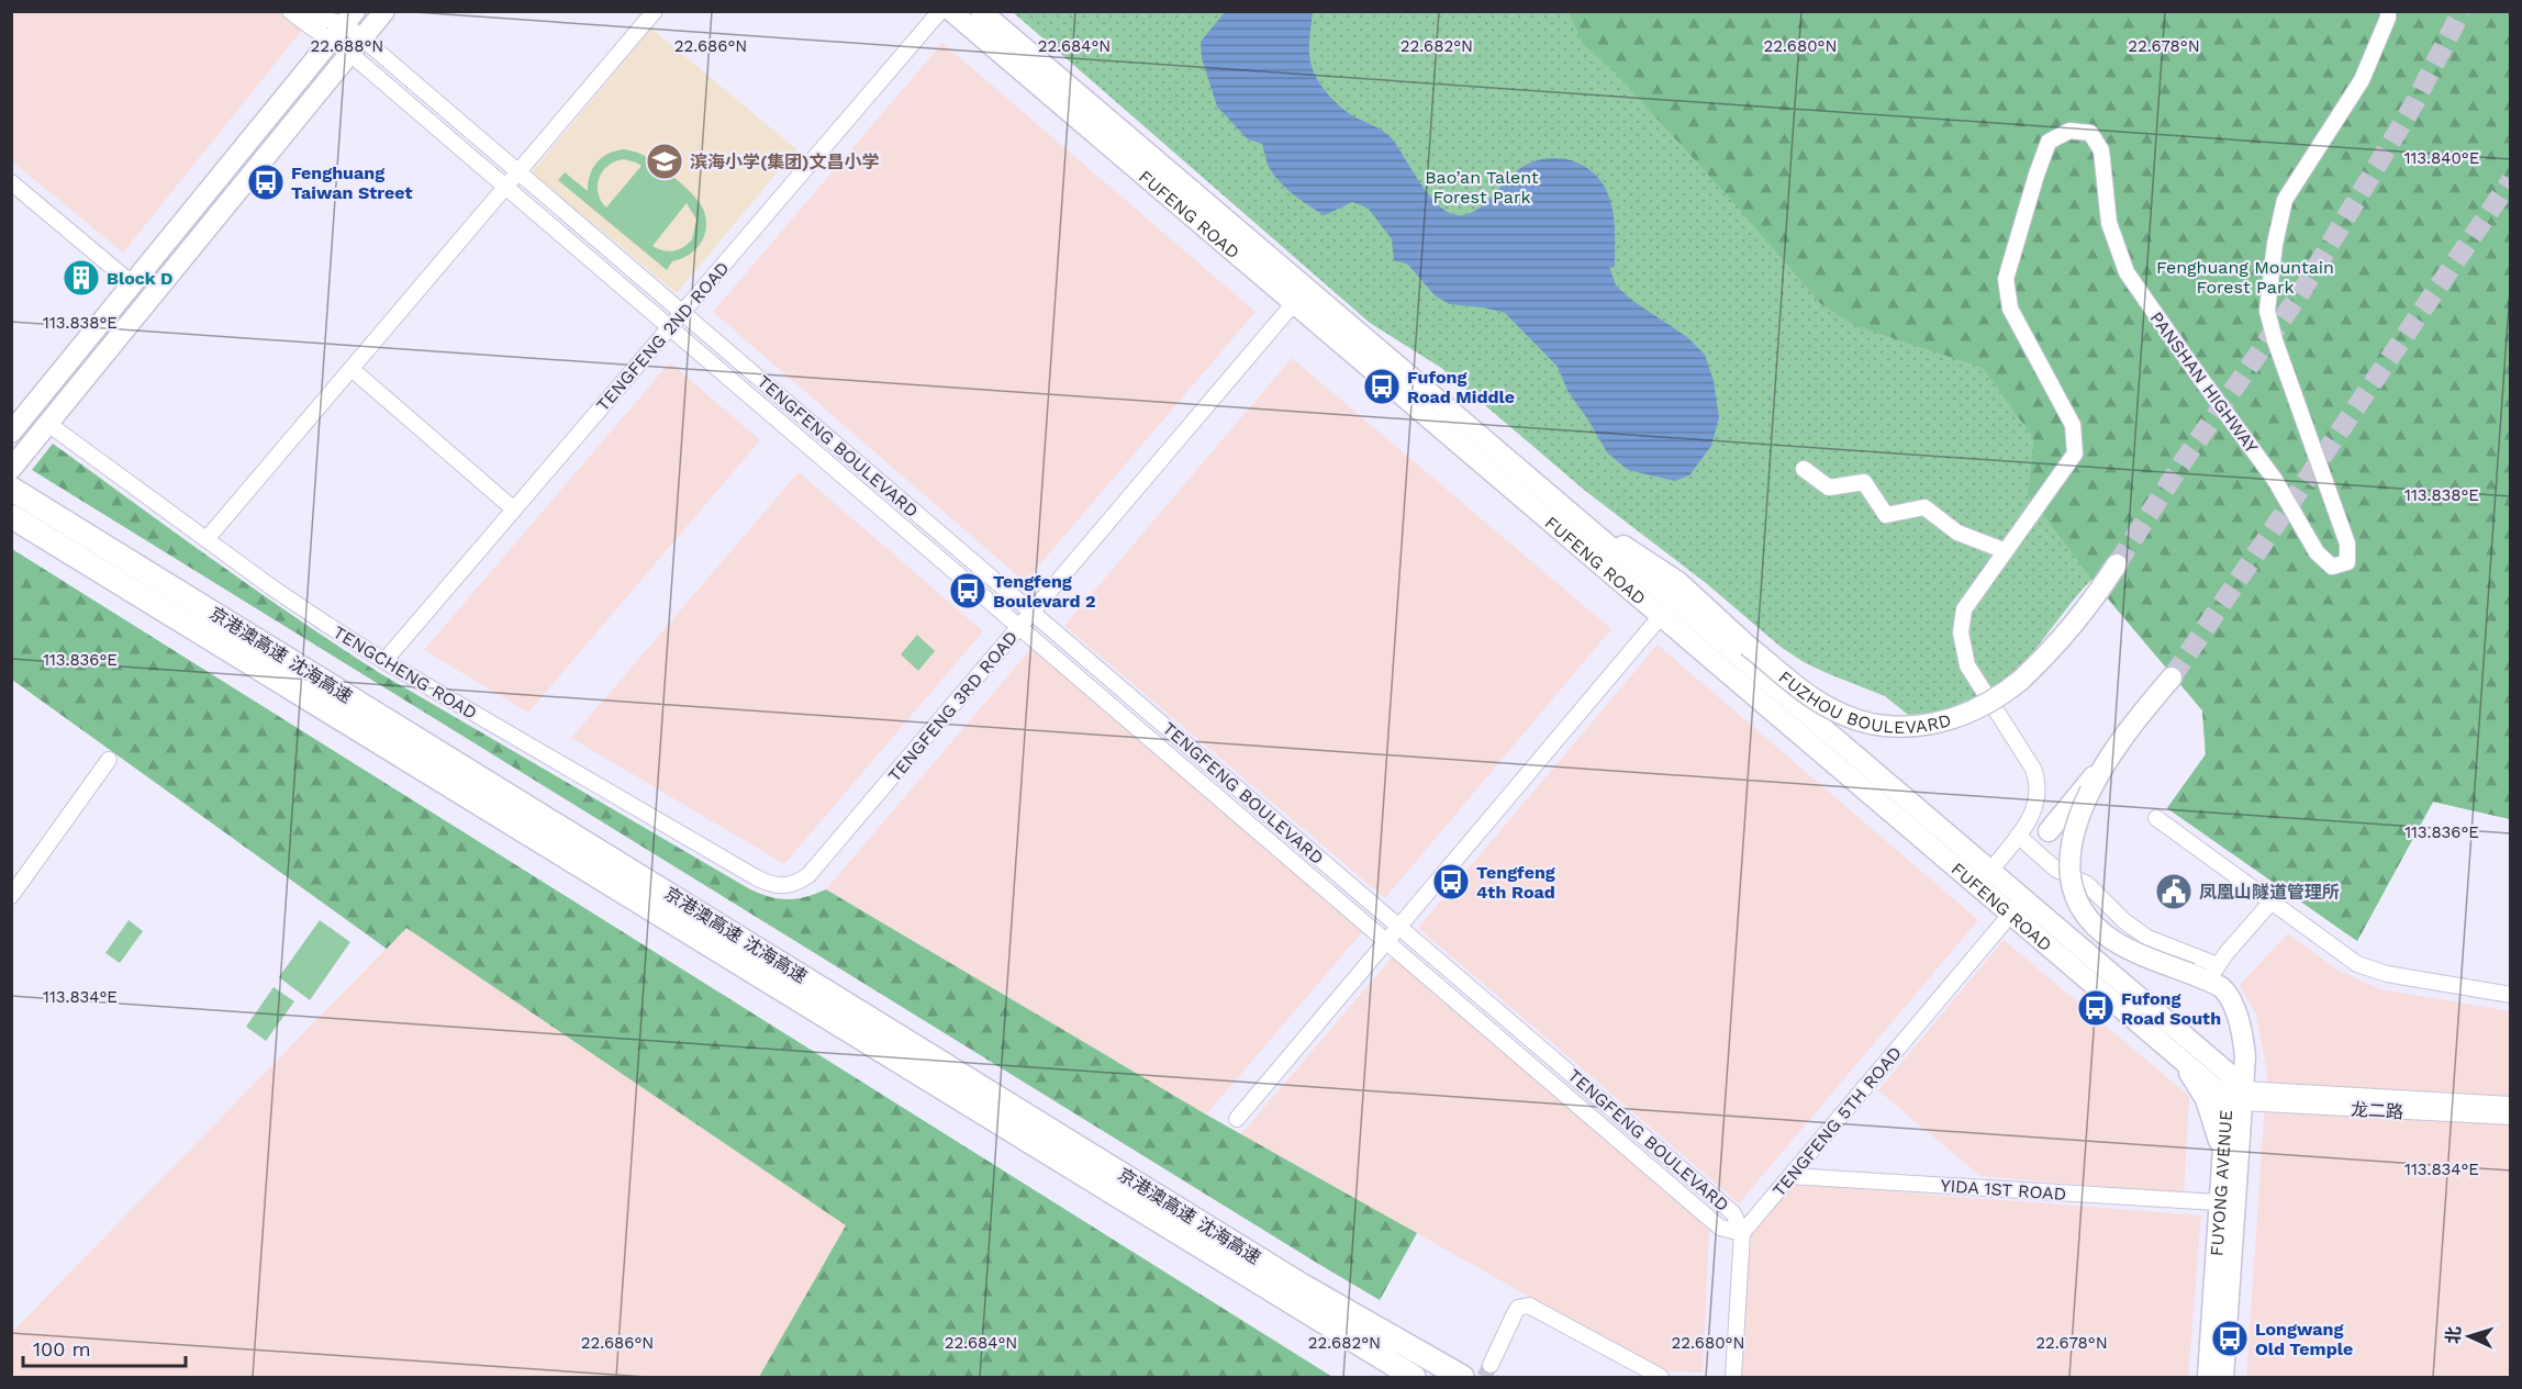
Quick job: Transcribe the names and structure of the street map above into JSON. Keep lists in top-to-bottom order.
{
  "streets": {
    "highway": ["京港澳高速 沈海高速"],
    "main road": ["FUFENG ROAD", "FUZHOU BOULEVARD", "FUYONG AVENUE"],
    "street": [
      "TENGFENG 2ND ROAD",
      "PANSHAN HIGHWAY",
      "TENGFENG BOULEVARD",
      "TENGCHENG ROAD",
      "TENGFENG 3RD ROAD",
      "龙二路",
      "TENGFENG 5TH ROAD",
      "YIDA 1ST ROAD"
    ]
  },
  "crossings": [
    ["FUFENG ROAD", "PANSHAN HIGHWAY"],
    ["FUFENG ROAD", "FUZHOU BOULEVARD"],
    ["FUFENG ROAD", "TENGFENG 3RD ROAD"],
    ["FUFENG ROAD", "龙二路"],
    ["FUFENG ROAD", "TENGFENG 5TH ROAD"],
    ["FUFENG ROAD", "FUYONG AVENUE"],
    ["TENGFENG 2ND ROAD", "TENGFENG BOULEVARD"],
    ["TENGFENG 2ND ROAD", "TENGCHENG ROAD"],
    ["TENGFENG BOULEVARD", "TENGFENG 3RD ROAD"],
    ["TENGFENG BOULEVARD", "TENGFENG 5TH ROAD"],
    ["TENGCHENG ROAD", "TENGFENG 3RD ROAD"],
    ["龙二路", "FUYONG AVENUE"],
    ["TENGFENG 5TH ROAD", "YIDA 1ST ROAD"],
    ["FUYONG AVENUE", "YIDA 1ST ROAD"]
  ],
  "parks": ["Bao’an Talent Forest Park", "Fenghuang Mountain Forest Park"],
  "places": {
    "school or university": ["滨海小学(集团)文昌小学"],
    "bus stop": [
      "Fenghuang Taiwan Street",
      "Fufong Road Middle",
      "Tengfeng Boulevard 2",
      "Tengfeng 4th Road",
      "Fufong Road South",
      "Longwang Old Temple"
    ],
    "building": ["Block D"],
    "public building": ["凤凰山隧道管理所"]
  },
  "scale_bar": "100 m",
  "north": "left",
  "coordinates": [
    "22.688°N",
    "22.686°N",
    "22.684°N",
    "22.682°N",
    "22.680°N",
    "22.678°N",
    "113.840°E",
    "113.838°E",
    "113.836°E",
    "113.834°E"
  ]
}
